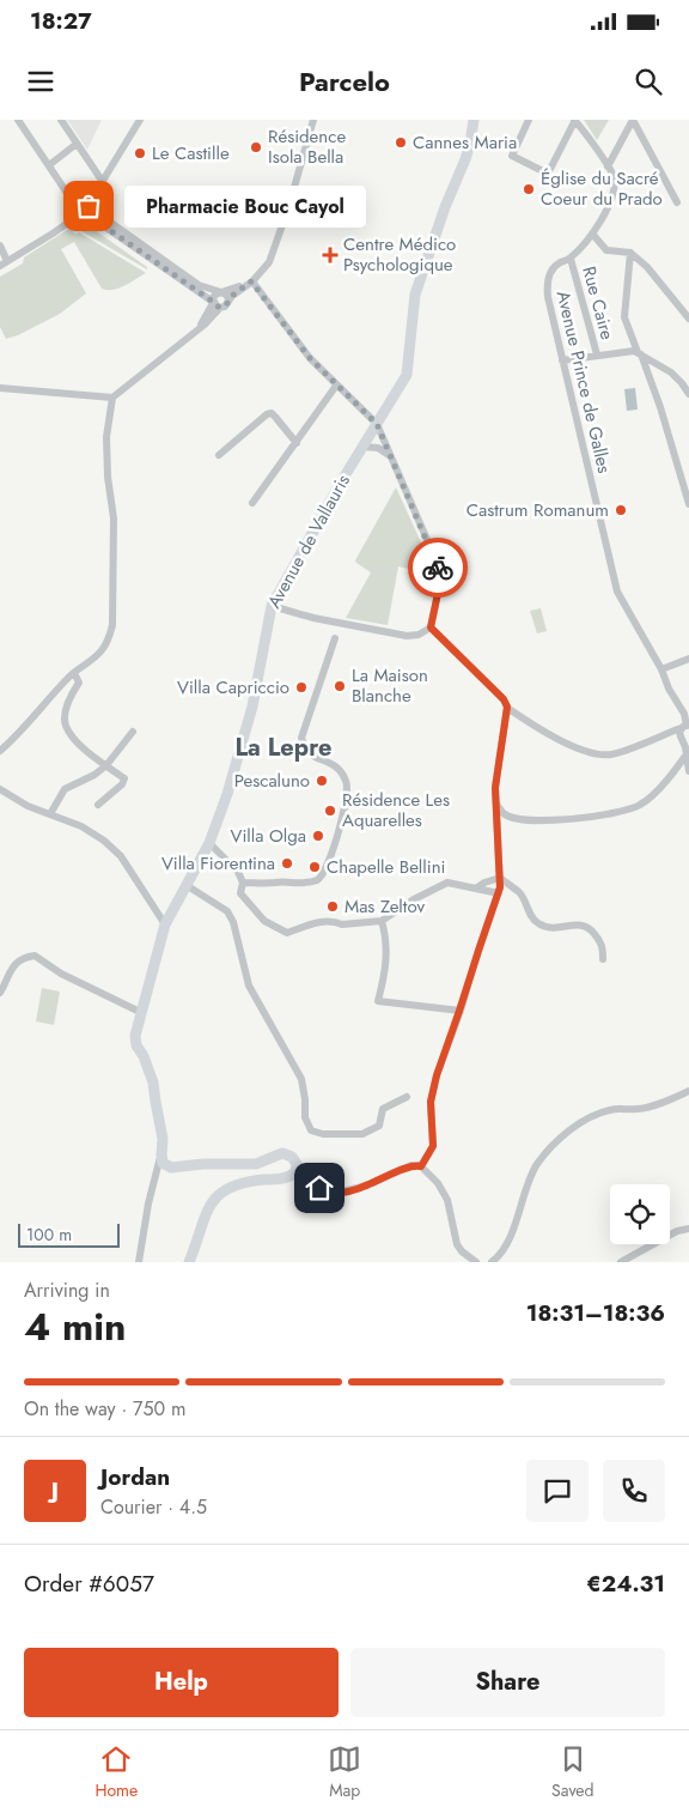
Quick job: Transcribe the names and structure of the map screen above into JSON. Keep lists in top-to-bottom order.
{
  "streets": {
    "main road": ["Avenue de Vallauris"],
    "street": ["Rue Caire", "Avenue Prince de Galles"]
  },
  "crossings": [
    ["Rue Caire", "Avenue Prince de Galles"]
  ],
  "districts": ["La Lepre"],
  "places": {
    "other": [
      "Cannes Maria",
      "Résidence Isola Bella",
      "Le Castille",
      "Église du Sacré Coeur du Prado",
      "Pharmacie Bouc Cayol",
      "Castrum Romanum",
      "La Maison Blanche",
      "Villa Capriccio",
      "Pescaluno",
      "Résidence Les Aquarelles",
      "Villa Olga",
      "Villa Fiorentina",
      "Chapelle Bellini",
      "Mas Zeltov"
    ],
    "health": ["Centre Médico Psychologique"]
  },
  "scale_bar": "100 m",
  "page": {
    "status": "18:27",
    "header": "Parcelo",
    "bubble": "Pharmacie Bouc Cayol",
    "scale": "100 m",
    "heading": ["4 min", "Arriving in", "18:31–18:36"],
    "panel": [
      "Jordan",
      "Courier · 4.5",
      "Order #6057",
      "€24.31"
    ],
    "bar": "On the way · 750 m",
    "round": "J",
    "buttons": ["Help", "Share"],
    "tabs": ["Home", "Map", "Saved"]
  }
}
